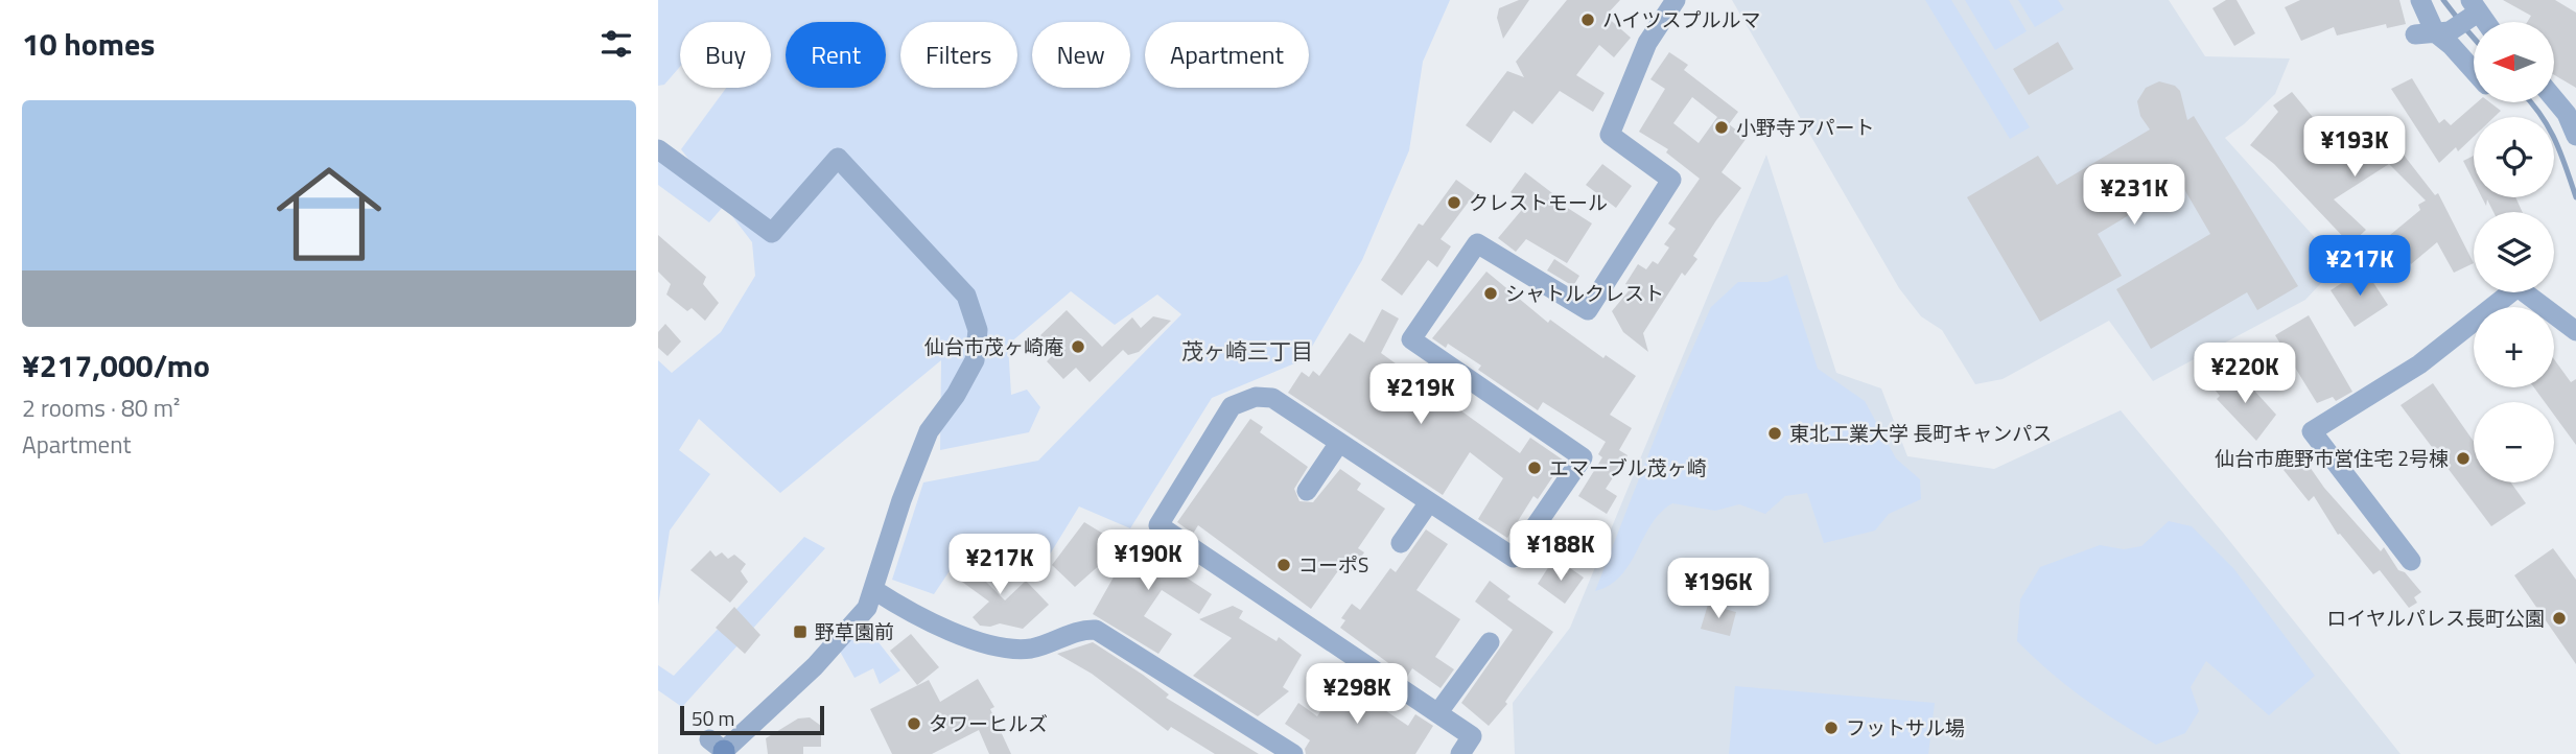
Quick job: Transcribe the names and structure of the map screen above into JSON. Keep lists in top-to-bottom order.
{
  "districts": ["茂ヶ崎三丁目"],
  "places": {
    "other": [
      "ハイツスプルルマ",
      "小野寺アパート",
      "クレストモール",
      "シャトルクレスト",
      "仙台市茂ヶ崎庵",
      "東北工業大学 長町キャンパス",
      "仙台市鹿野市営住宅 2号棟",
      "エマーブル茂ヶ崎",
      "コーポS",
      "ロイヤルパレス長町公園",
      "タワーヒルズ",
      "フットサル場"
    ],
    "transit": ["野草園前"]
  },
  "scale_bar": "50 m",
  "north": "left",
  "page": {
    "heading": "10 homes",
    "map_buttons": ["+", "−"],
    "chip": [
      "Buy",
      "Rent",
      "Filters",
      "New",
      "Apartment"
    ],
    "list": [
      {
        "name": "¥217,000/mo",
        "note": "2 rooms · 80 m² · Apartment"
      }
    ],
    "price": [
      "¥193K",
      "¥231K",
      "¥217K",
      "¥220K",
      "¥219K",
      "¥188K",
      "¥190K",
      "¥217K",
      "¥196K",
      "¥298K"
    ],
    "scale": "50 m"
  }
}
